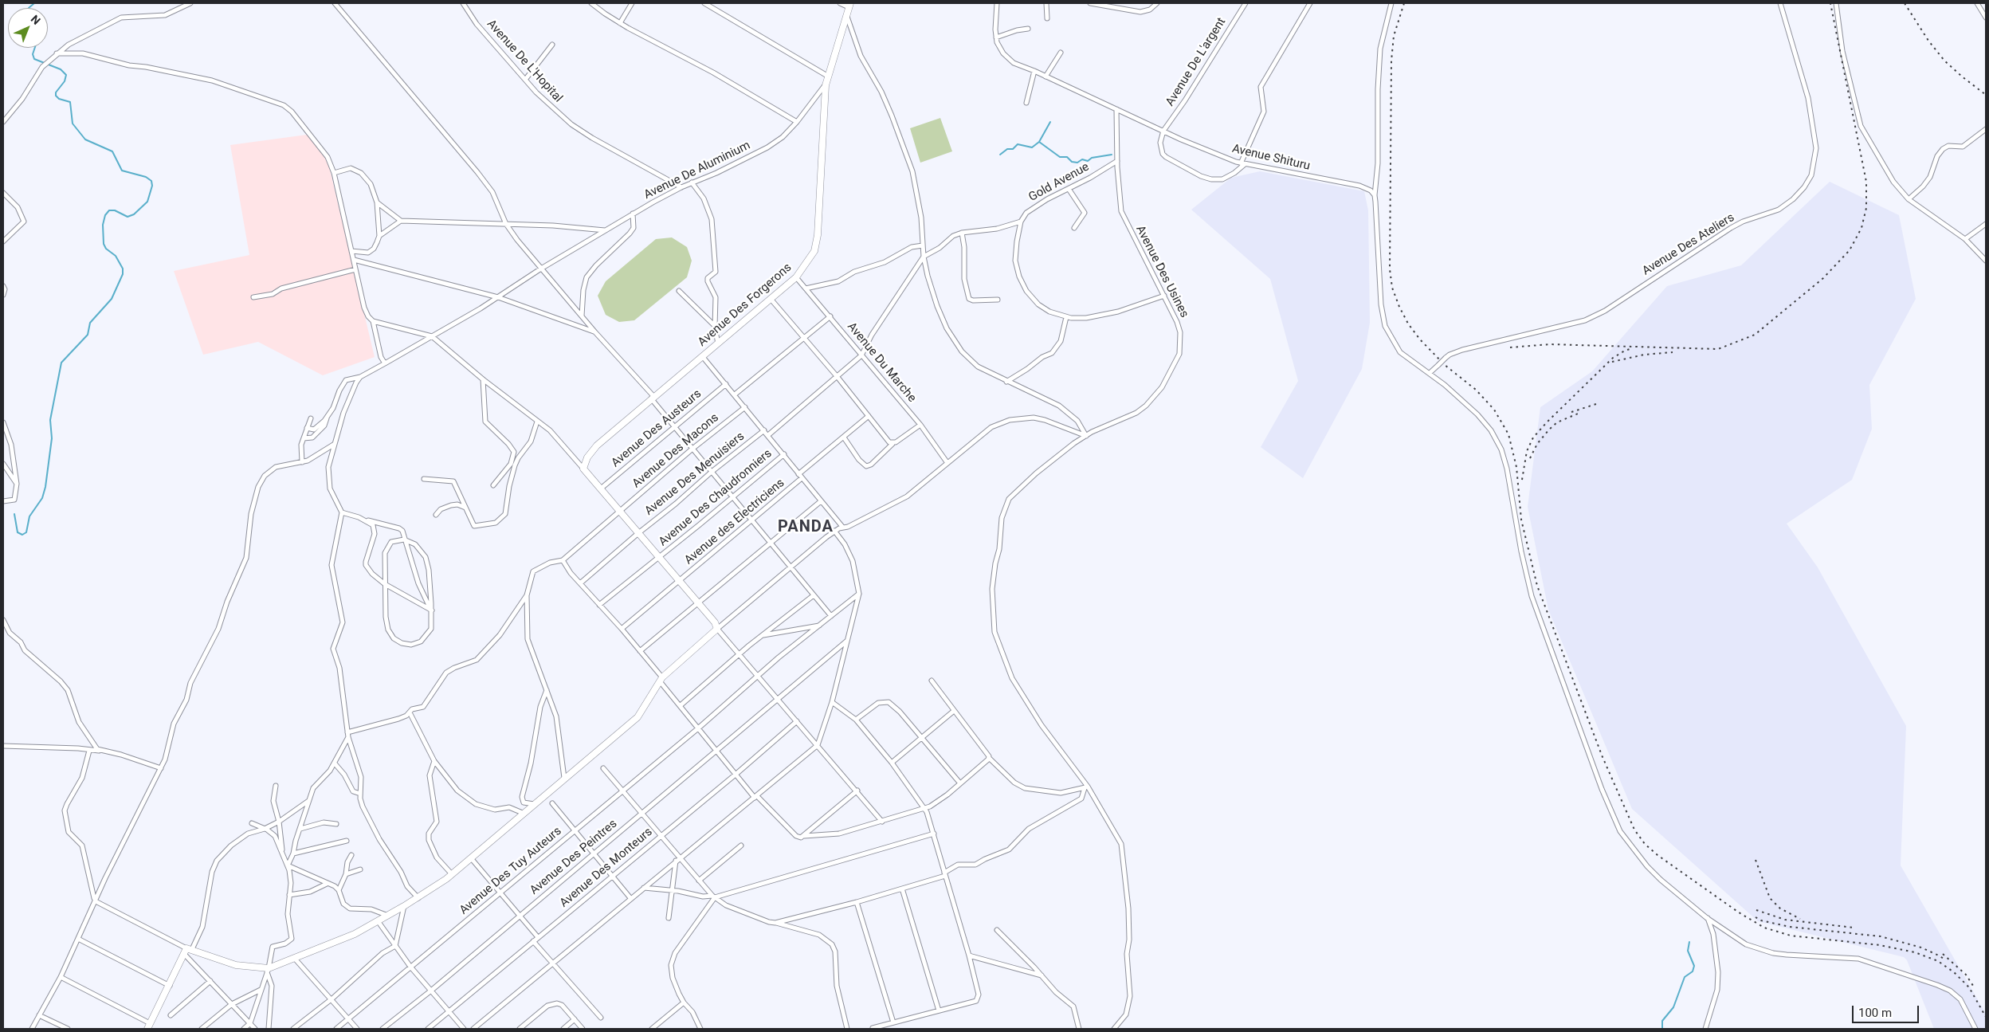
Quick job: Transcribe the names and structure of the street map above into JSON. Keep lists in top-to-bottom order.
{
  "streets": {
    "street": [
      "Avenue De L'Hopital",
      "Avenue De L'argent",
      "Avenue Shituru",
      "Avenue De Aluminium",
      "Gold Avenue",
      "Avenue Des Ateliers",
      "Avenue Des Usines",
      "Avenue Des Forgerons",
      "Avenue Du Marche",
      "Avenue Des Austeurs",
      "Avenue Des Macons",
      "Avenue Des Menuisiers",
      "Avenue Des Chaudronniers",
      "Avenue des Electriciens",
      "Avenue Des Peintres",
      "Avenue Des Monteurs",
      "Avenue Des Tuy Auteurs"
    ]
  },
  "crossings": [
    ["Avenue De L'Hopital", "Avenue De Aluminium"],
    ["Avenue De L'argent", "Avenue Shituru"],
    ["Avenue Shituru", "Avenue Des Usines"],
    ["Avenue De Aluminium", "Avenue Des Forgerons"],
    ["Gold Avenue", "Avenue Des Usines"],
    ["Avenue Des Forgerons", "Avenue Du Marche"]
  ],
  "districts": ["PANDA"],
  "scale_bar": "100 m",
  "north": "top right"
}
